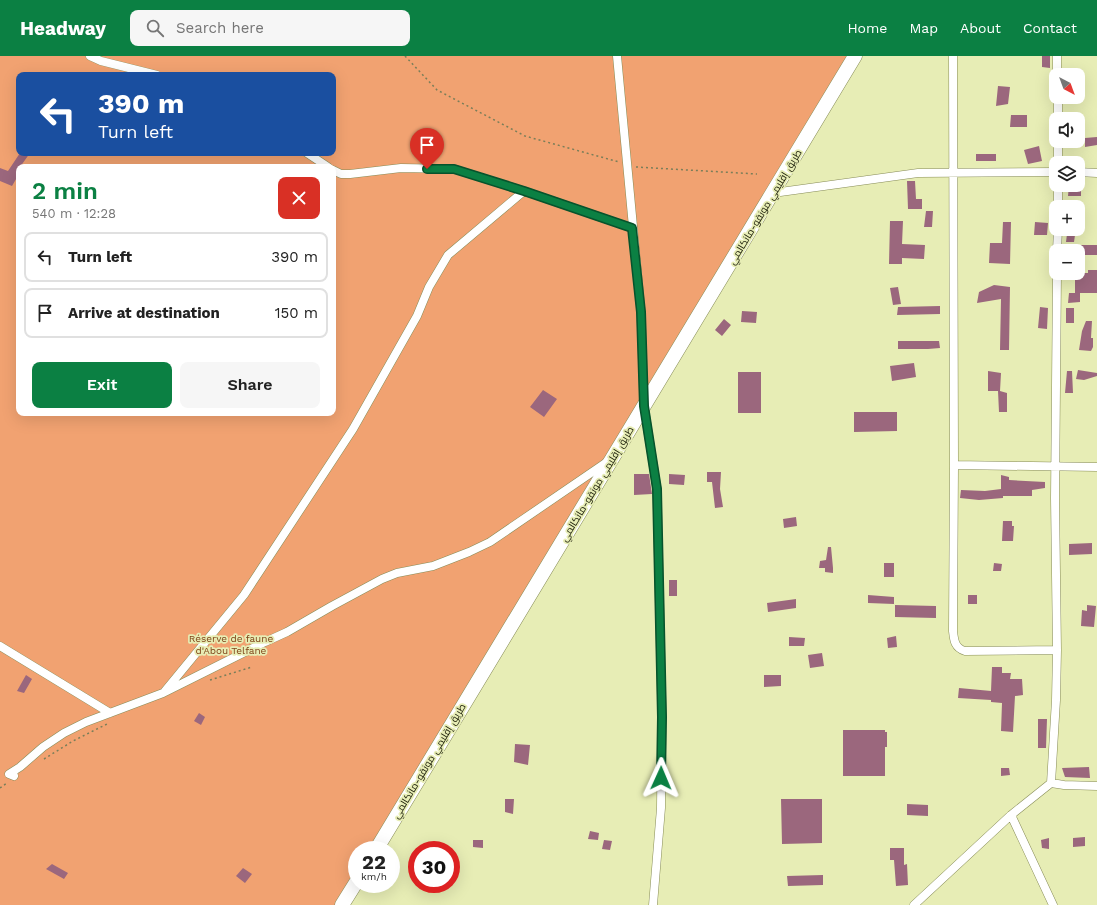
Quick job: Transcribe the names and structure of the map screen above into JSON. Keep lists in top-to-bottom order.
{
  "streets": {
    "highway": ["طريق إقليمي مونقو-مانكالمي"]
  },
  "parks": ["Réserve de faune d'Abou Telfane"],
  "north": "bottom right",
  "page": {
    "header": "Headway",
    "search": "Search here",
    "nav": [
      "Home",
      "Map",
      "About",
      "Contact"
    ],
    "map_buttons": ["+", "−"],
    "turn": ["390 m", "Turn left"],
    "heading": ["2 min", "540 m · 12:28"],
    "list": [
      {
        "name": "Turn left",
        "value": "390 m"
      },
      {
        "name": "Arrive at destination",
        "value": "150 m"
      }
    ],
    "buttons": ["Exit", "Share"],
    "speed": "22 km/h",
    "limit": "30"
  }
}
